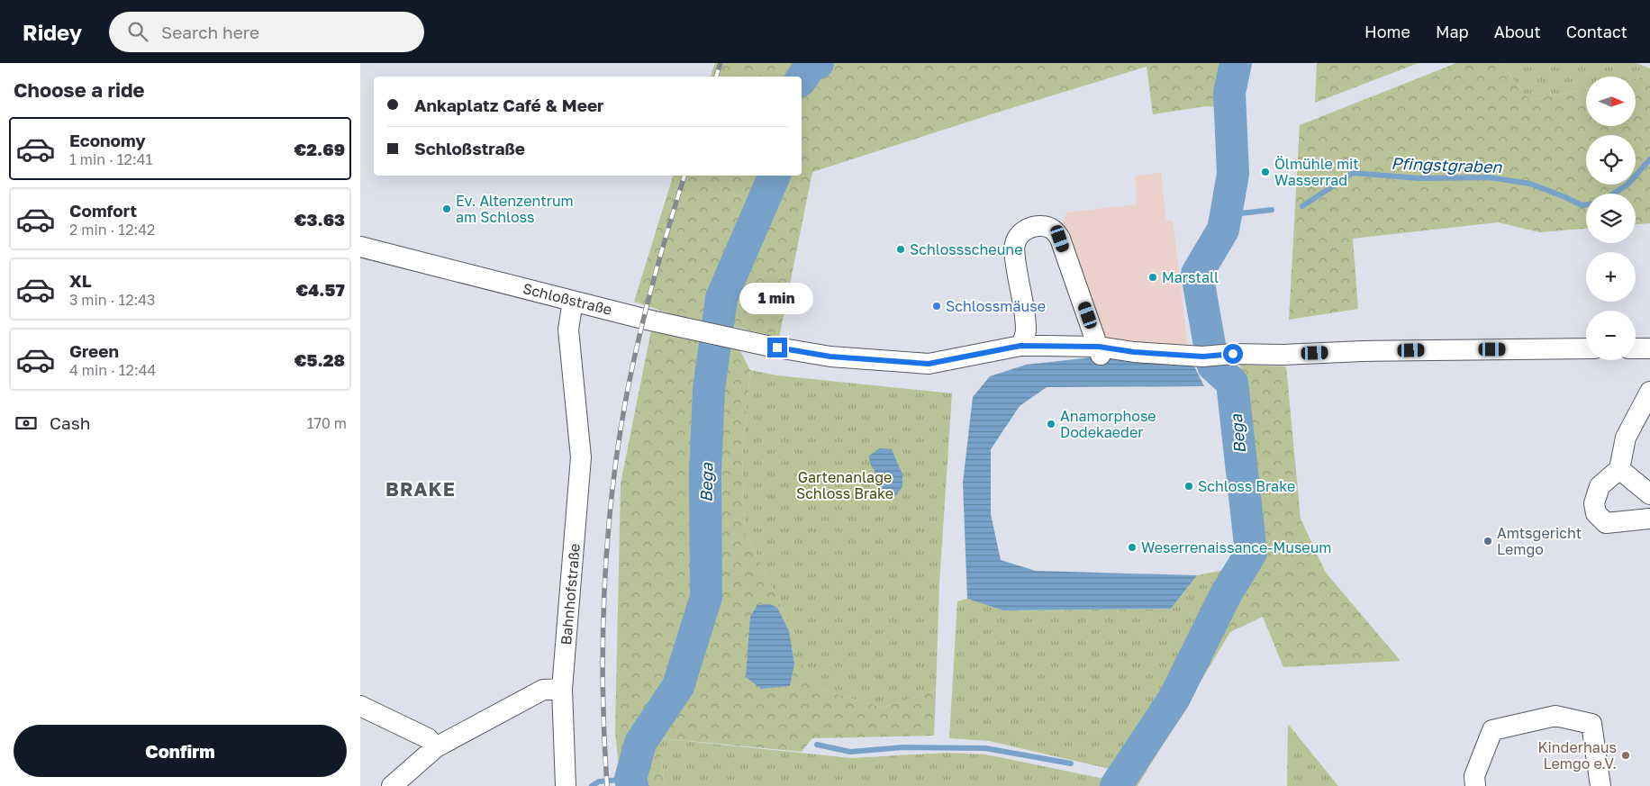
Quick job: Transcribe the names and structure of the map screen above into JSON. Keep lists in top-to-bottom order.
{
  "streets": {
    "street": ["Schloßstraße", "Bahnhofstraße"]
  },
  "crossings": [
    ["Schloßstraße", "Bahnhofstraße"]
  ],
  "districts": ["BRAKE"],
  "water": ["Pfingstgraben", "Bega"],
  "parks": ["Gartenanlage Schloss Brake"],
  "places": [
    "Ölmühle mit Wasserrad",
    "Ev. Altenzentrum am Schloss",
    "Schlossscheune",
    "Marstall",
    "Schlossmäuse",
    "Anamorphose Dodekaeder",
    "Schloss Brake",
    "Amtsgericht Lemgo",
    "Weserrenaissance-Museum",
    "Kinderhaus Lemgo e.V."
  ],
  "north": "right",
  "page": {
    "header": "Ridey",
    "search": "Search here",
    "nav": [
      "Home",
      "Map",
      "About",
      "Contact"
    ],
    "heading": "Choose a ride",
    "map_buttons": ["+", "−"],
    "banner": ["Ankaplatz Café & Meer", "Schloßstraße"],
    "list": [
      {
        "name": "Economy",
        "note": "1 min · 12:41",
        "value": "€2.69"
      },
      {
        "name": "Comfort",
        "note": "2 min · 12:42",
        "value": "€3.63"
      },
      {
        "name": "XL",
        "note": "3 min · 12:43",
        "value": "€4.57"
      },
      {
        "name": "Green",
        "note": "4 min · 12:44",
        "value": "€5.28"
      }
    ],
    "bubble": "1 min",
    "pay": ["Cash", "170 m"],
    "buttons": "Confirm"
  }
}
